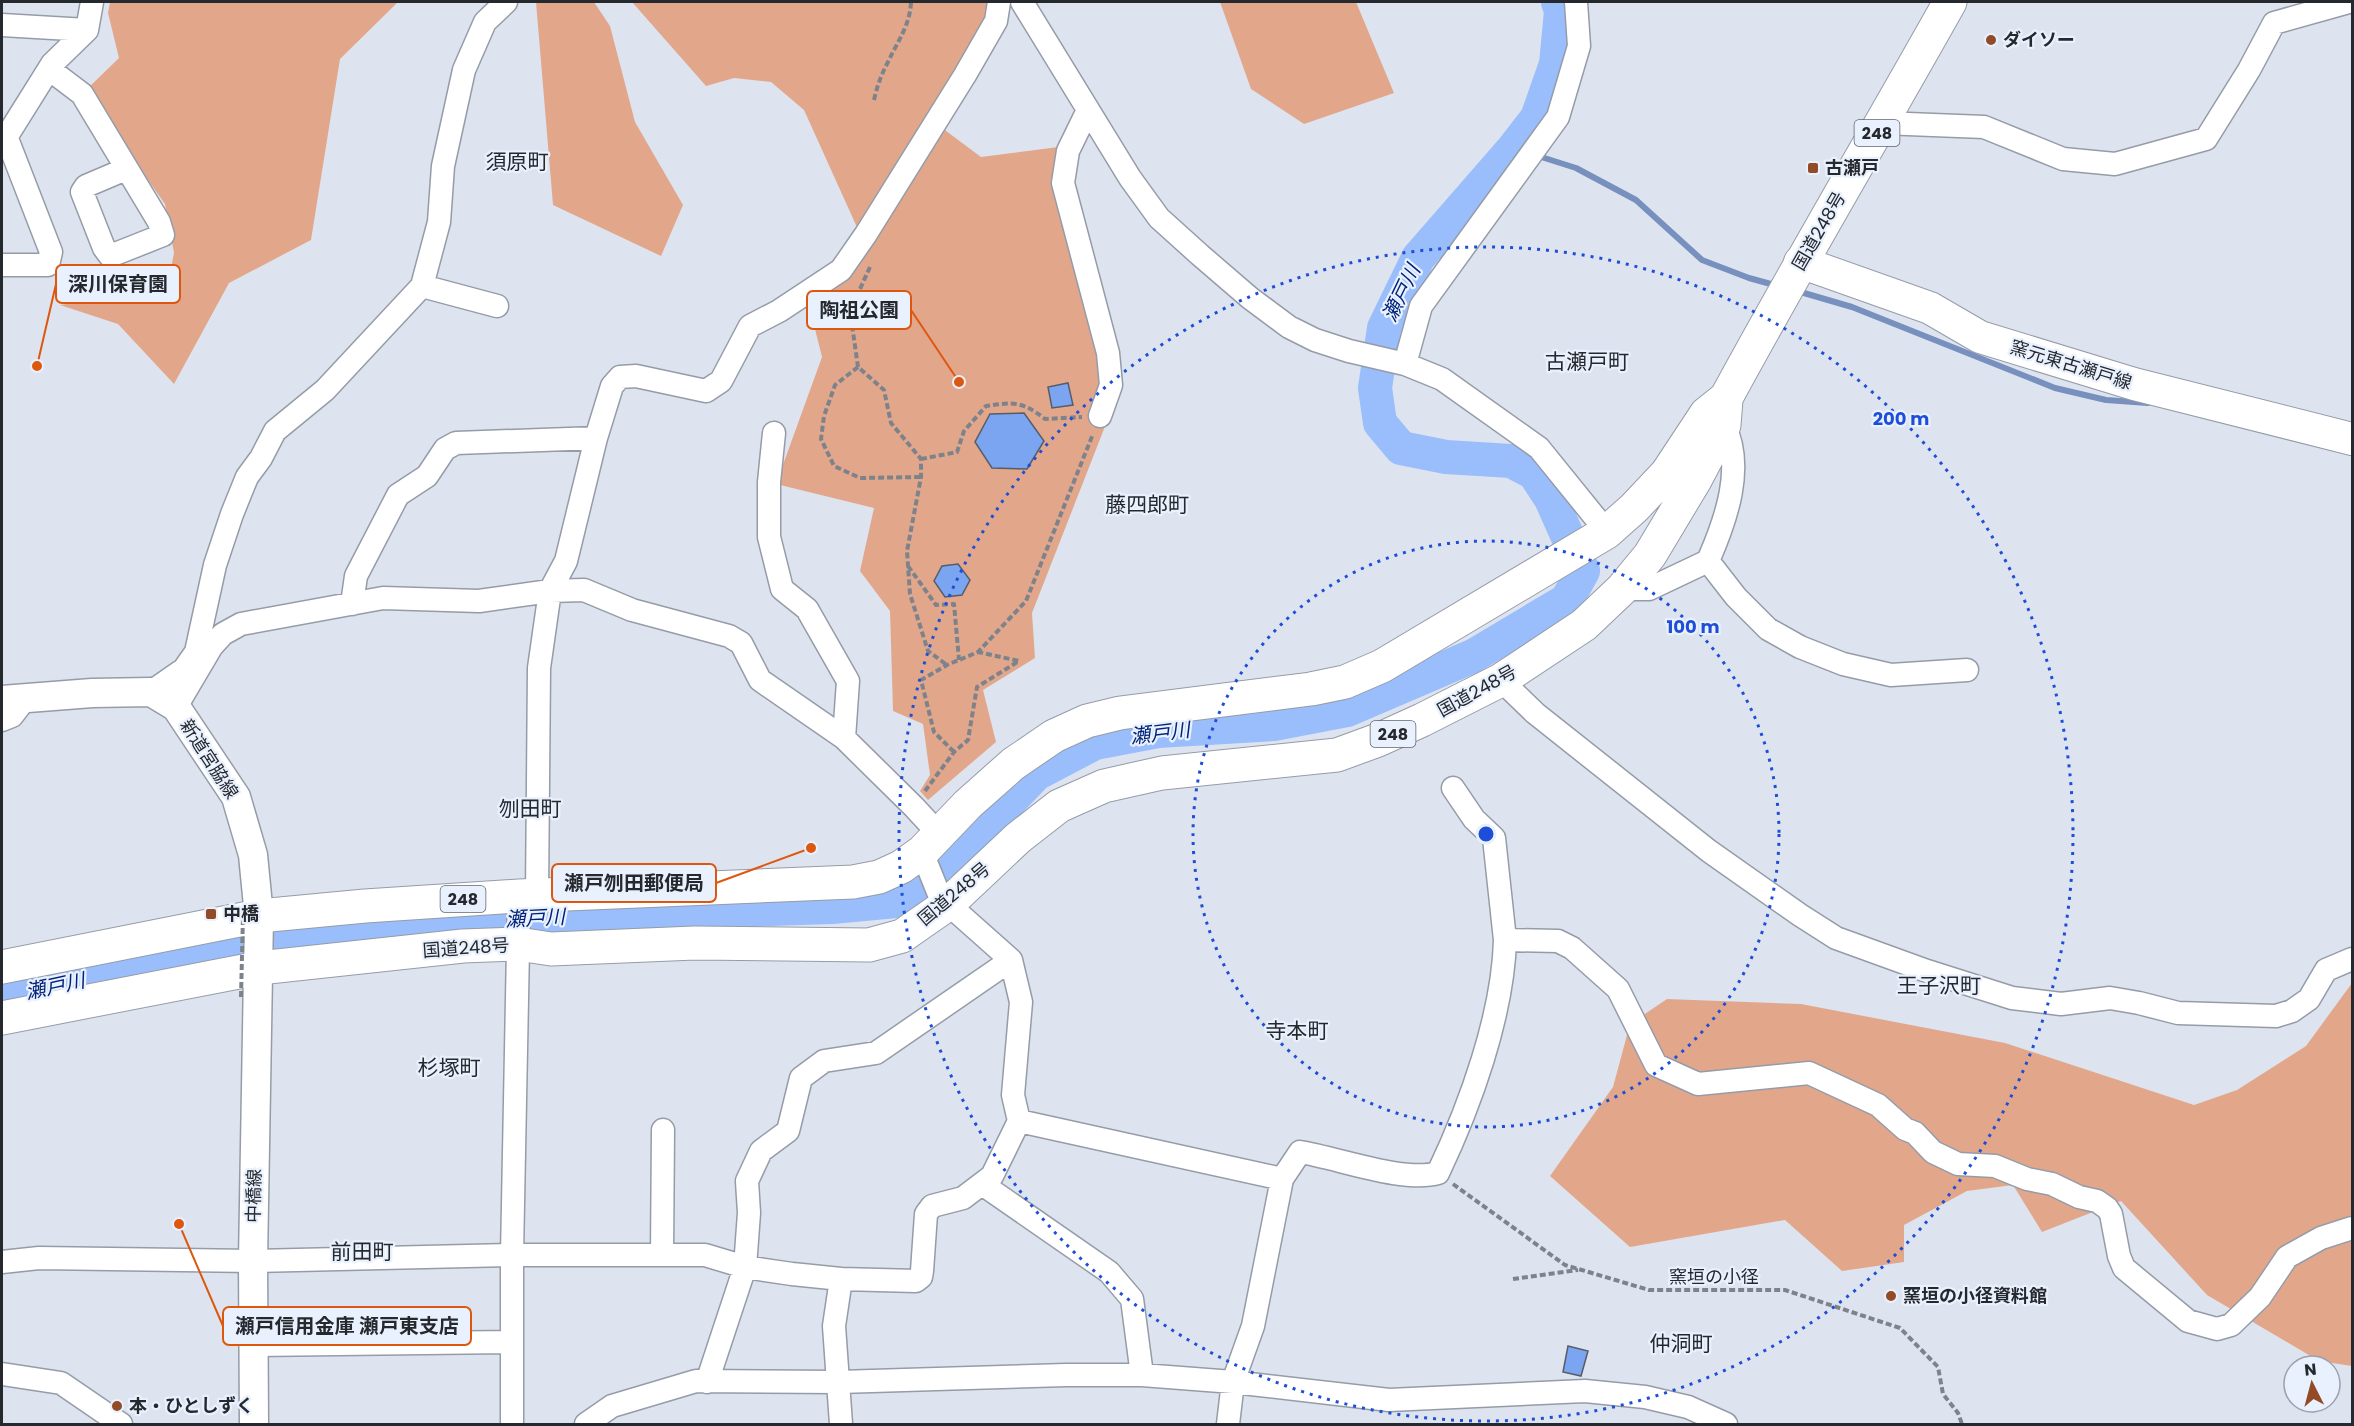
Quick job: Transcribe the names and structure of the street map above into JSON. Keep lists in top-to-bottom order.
{
  "streets": {
    "highway": ["248", "国道248号"],
    "main road": ["窯元東古瀬戸線"],
    "street": ["新道宮脇線", "中橋線"],
    "path": ["窯垣の小径"]
  },
  "crossings": [
    ["国道248号", "窯元東古瀬戸線"],
    ["国道248号", "新道宮脇線"],
    ["国道248号", "中橋線"],
    ["新道宮脇線", "中橋線"]
  ],
  "districts": [
    "須原町",
    "古瀬戸町",
    "藤四郎町",
    "刎田町",
    "王子沢町",
    "寺本町",
    "杉塚町",
    "前田町",
    "仲洞町"
  ],
  "water": ["瀬戸川"],
  "places": {
    "other": [
      "ダイソー",
      "深川保育園",
      "陶祖公園",
      "瀬戸刎田郵便局",
      "瀬戸信用金庫 瀬戸東支店",
      "窯垣の小径資料館",
      "本・ひとしずく"
    ],
    "transit": ["古瀬戸", "中橋"]
  },
  "north": "top",
  "rings": ["200 m", "100 m"]
}
